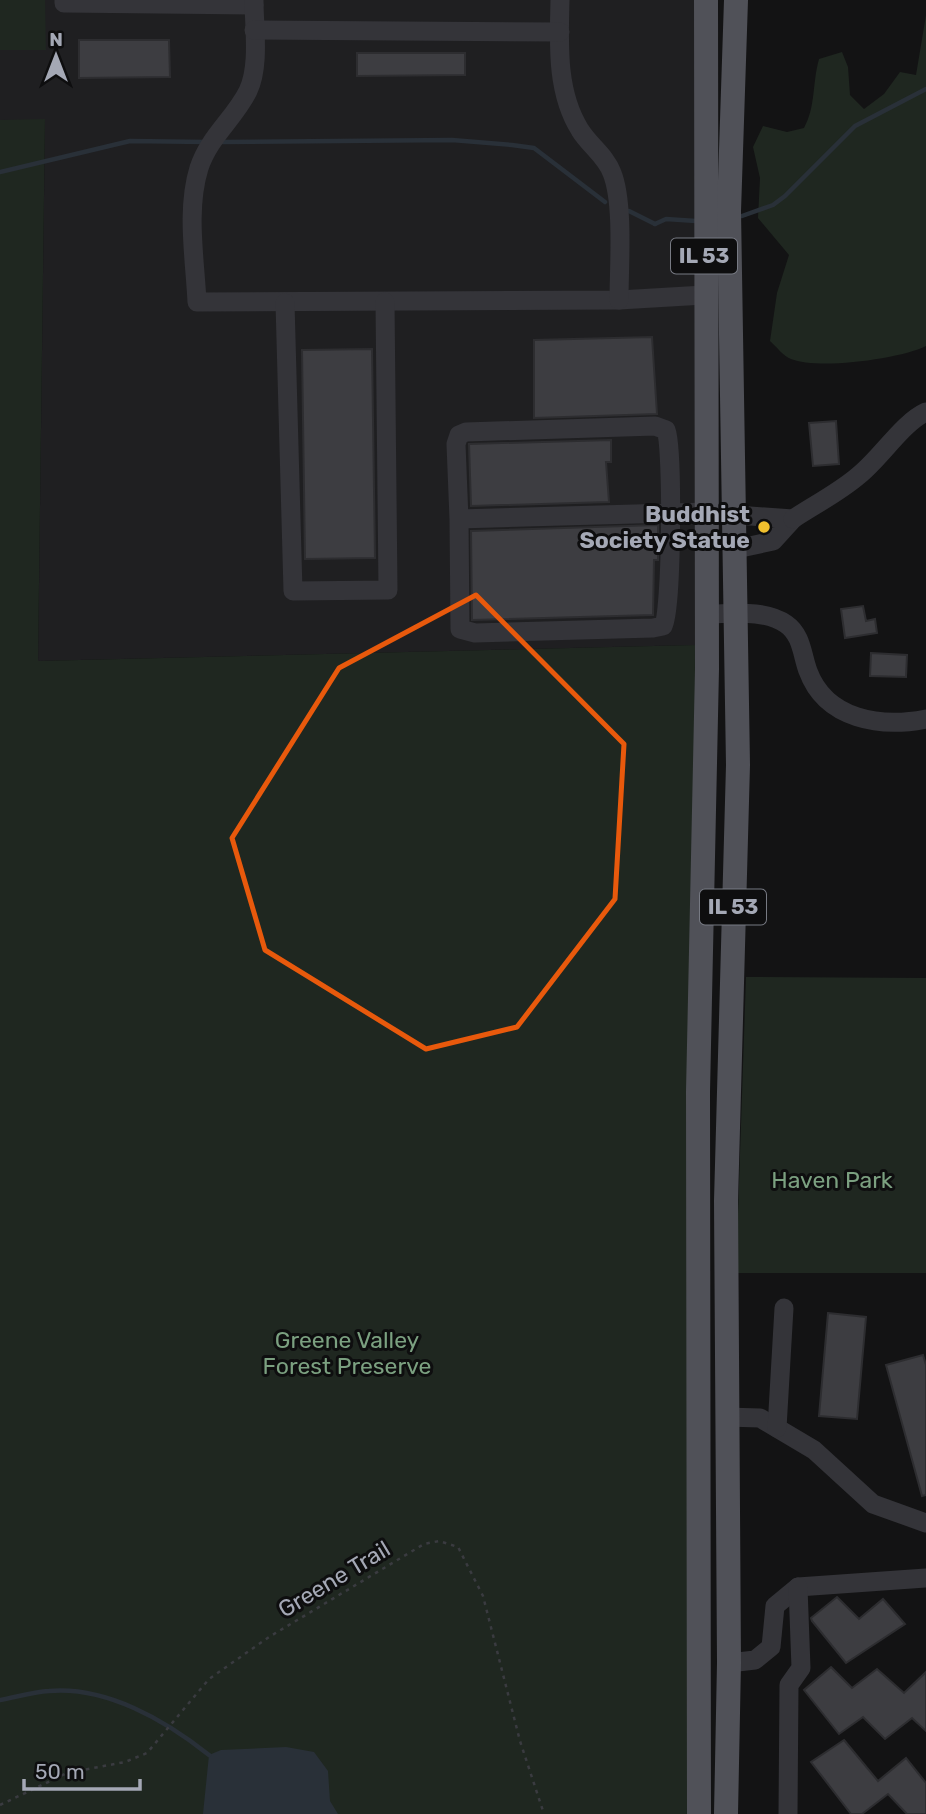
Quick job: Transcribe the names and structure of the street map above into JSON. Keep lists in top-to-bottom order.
{
  "streets": {
    "main road": ["IL 53"],
    "path": ["Greene Trail"]
  },
  "parks": ["Haven Park", "Greene Valley Forest Preserve"],
  "places": ["Buddhist Society Statue"],
  "scale_bar": "50 m",
  "north": "top"
}
